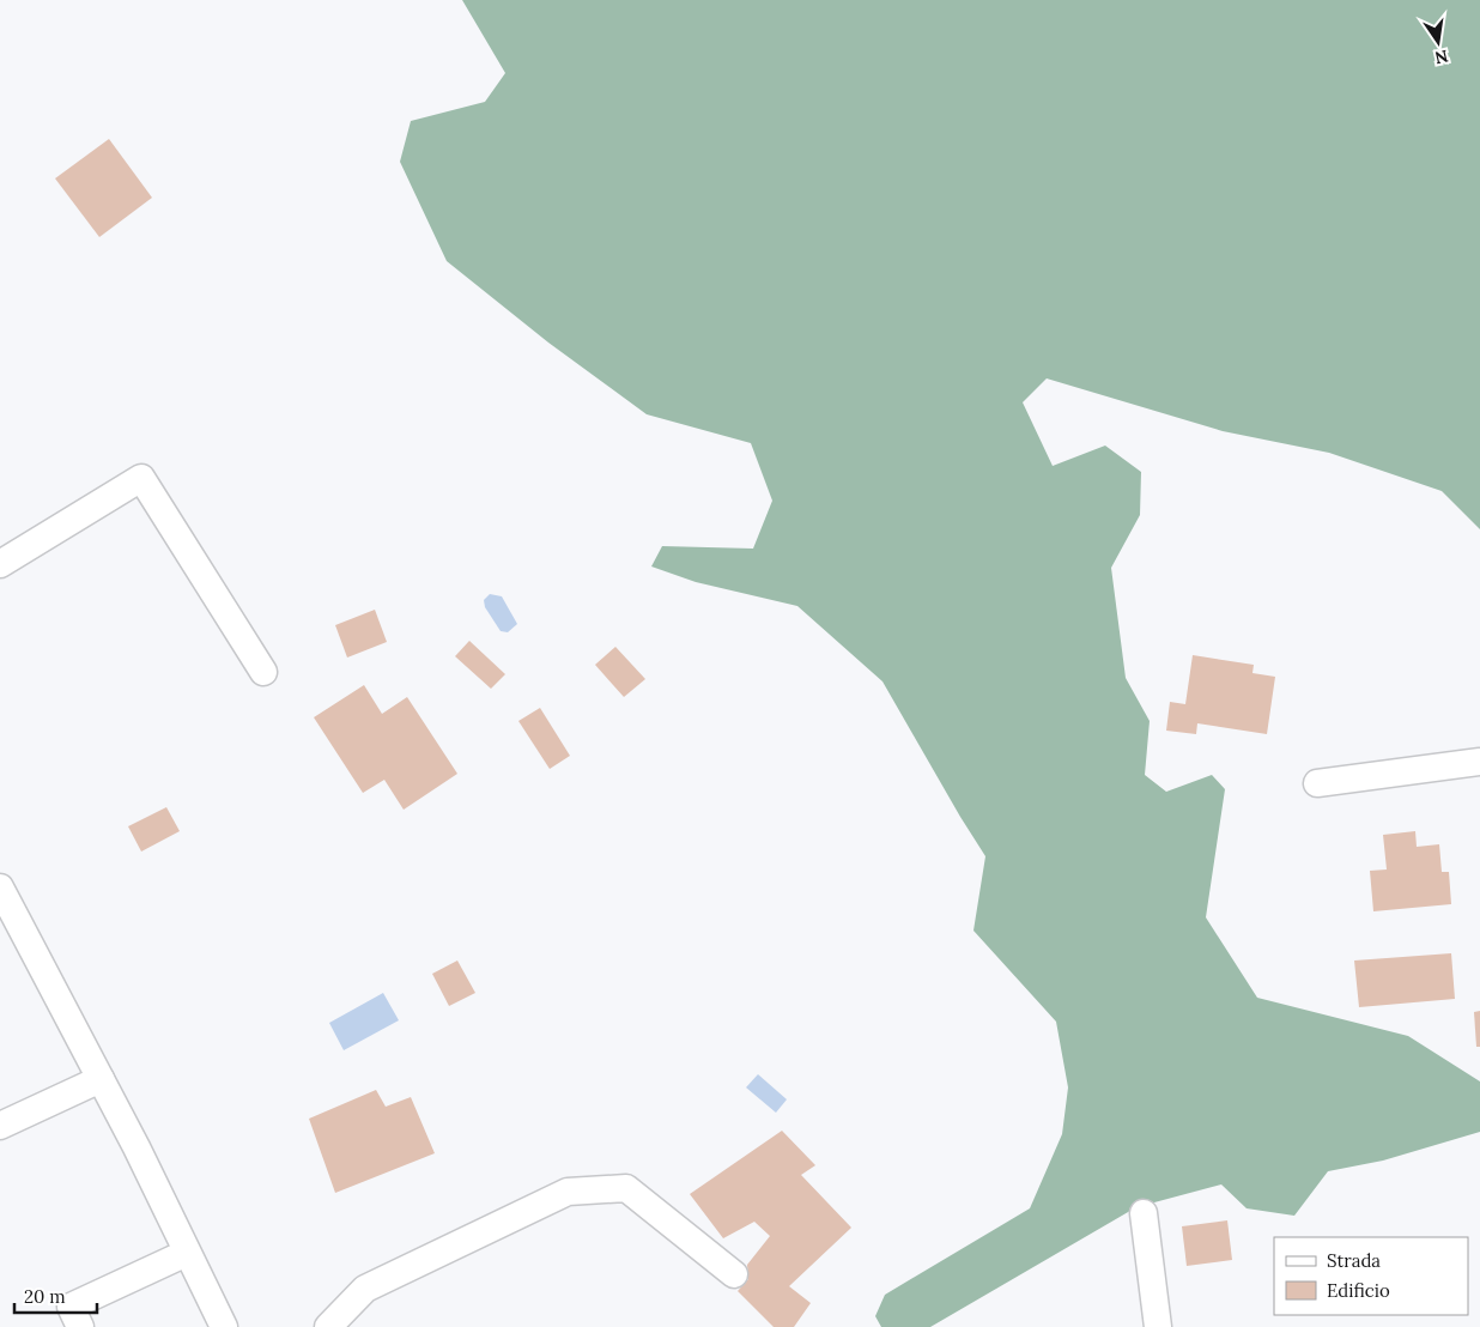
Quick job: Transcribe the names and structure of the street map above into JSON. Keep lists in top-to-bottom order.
{
  "legend": ["Strada", "Edificio"],
  "scale_bar": "20 m",
  "north": "bottom"
}
